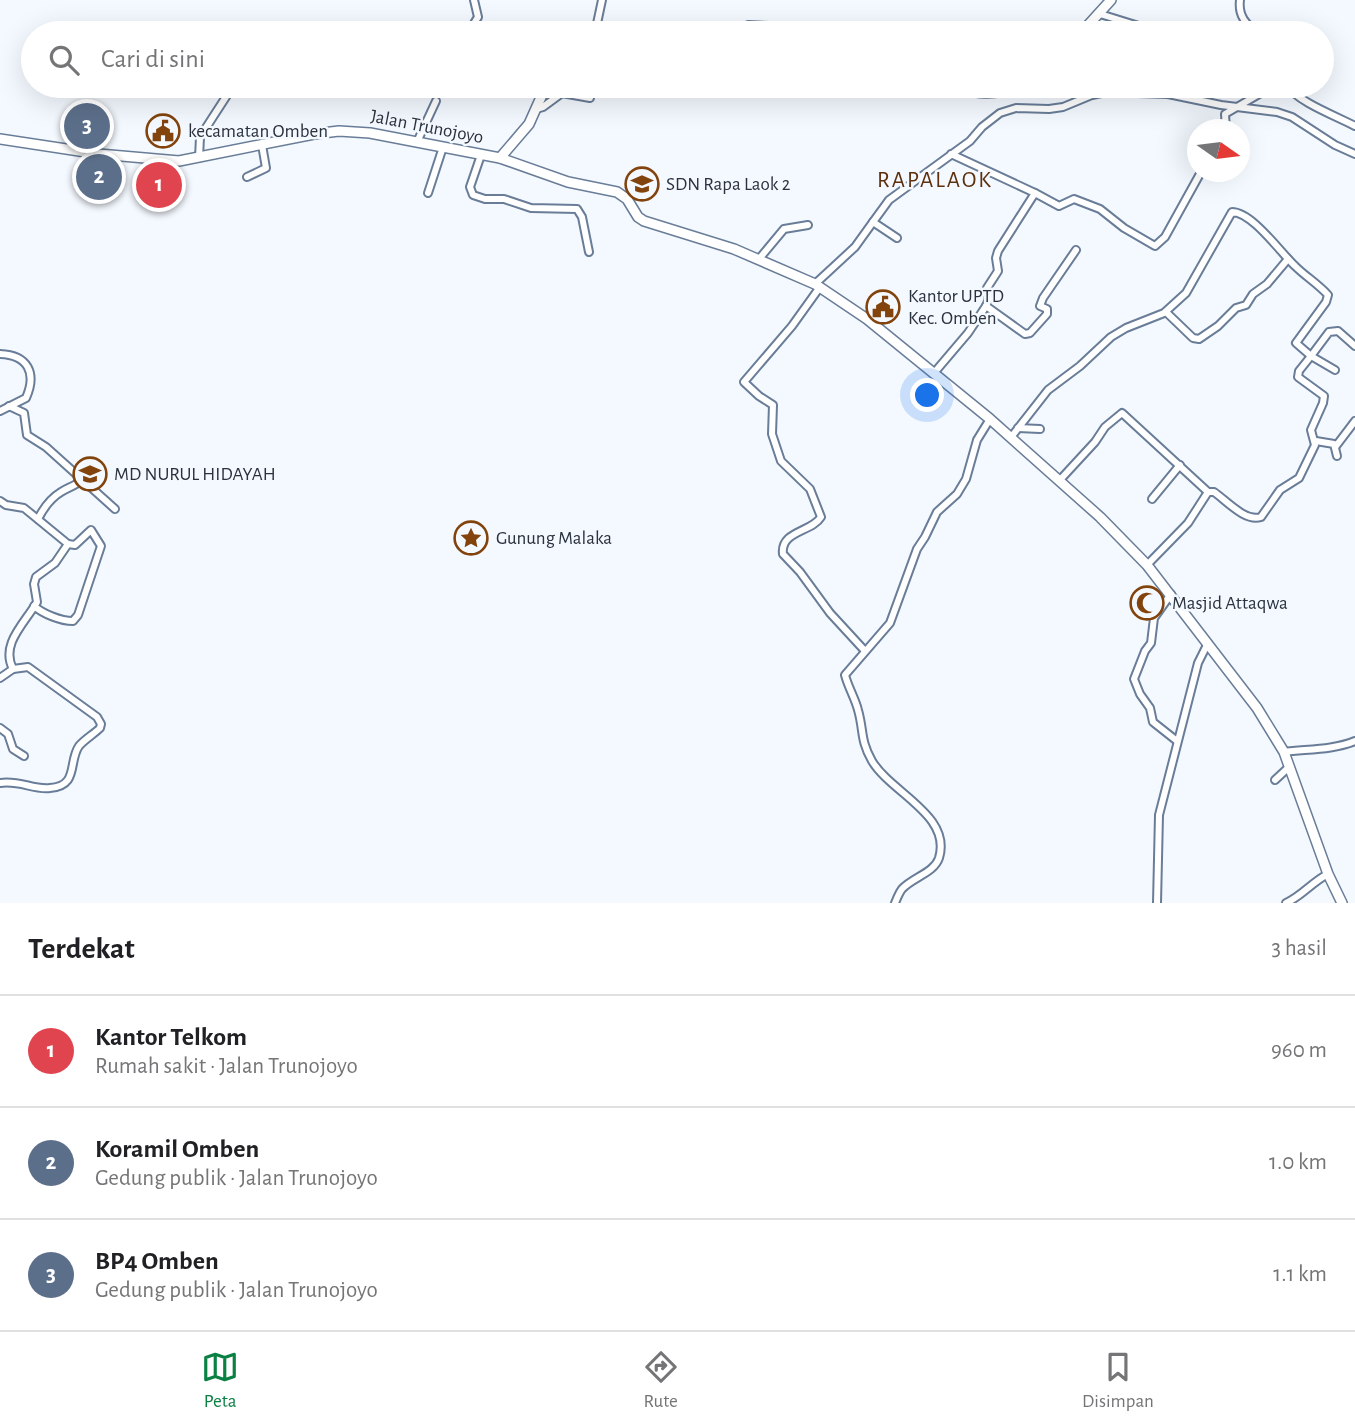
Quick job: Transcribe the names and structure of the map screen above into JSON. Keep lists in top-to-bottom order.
{
  "streets": {
    "street": ["Jalan Trunojoyo"]
  },
  "districts": ["RAPALAOK"],
  "places": {
    "public building": ["kecamatan Omben", "Kantor UPTD Kec. Omben"],
    "school or university": ["SDN Rapa Laok 2", "MD NURUL HIDAYAH"],
    "place": ["Gunung Malaka"],
    "mosque": ["Masjid Attaqwa"]
  },
  "north": "right",
  "page": {
    "search": "Cari di sini",
    "pins": ["3", "2", "1"],
    "heading": ["Terdekat", "3 hasil"],
    "list": [
      {
        "mark": "1",
        "name": "Kantor Telkom",
        "note": "Rumah sakit · Jalan Trunojoyo",
        "value": "960 m"
      },
      {
        "mark": "2",
        "name": "Koramil Omben",
        "note": "Gedung publik · Jalan Trunojoyo",
        "value": "1.0 km"
      },
      {
        "mark": "3",
        "name": "BP4 Omben",
        "note": "Gedung publik · Jalan Trunojoyo",
        "value": "1.1 km"
      }
    ],
    "nav": ["Peta", "Rute", "Disimpan"]
  }
}
